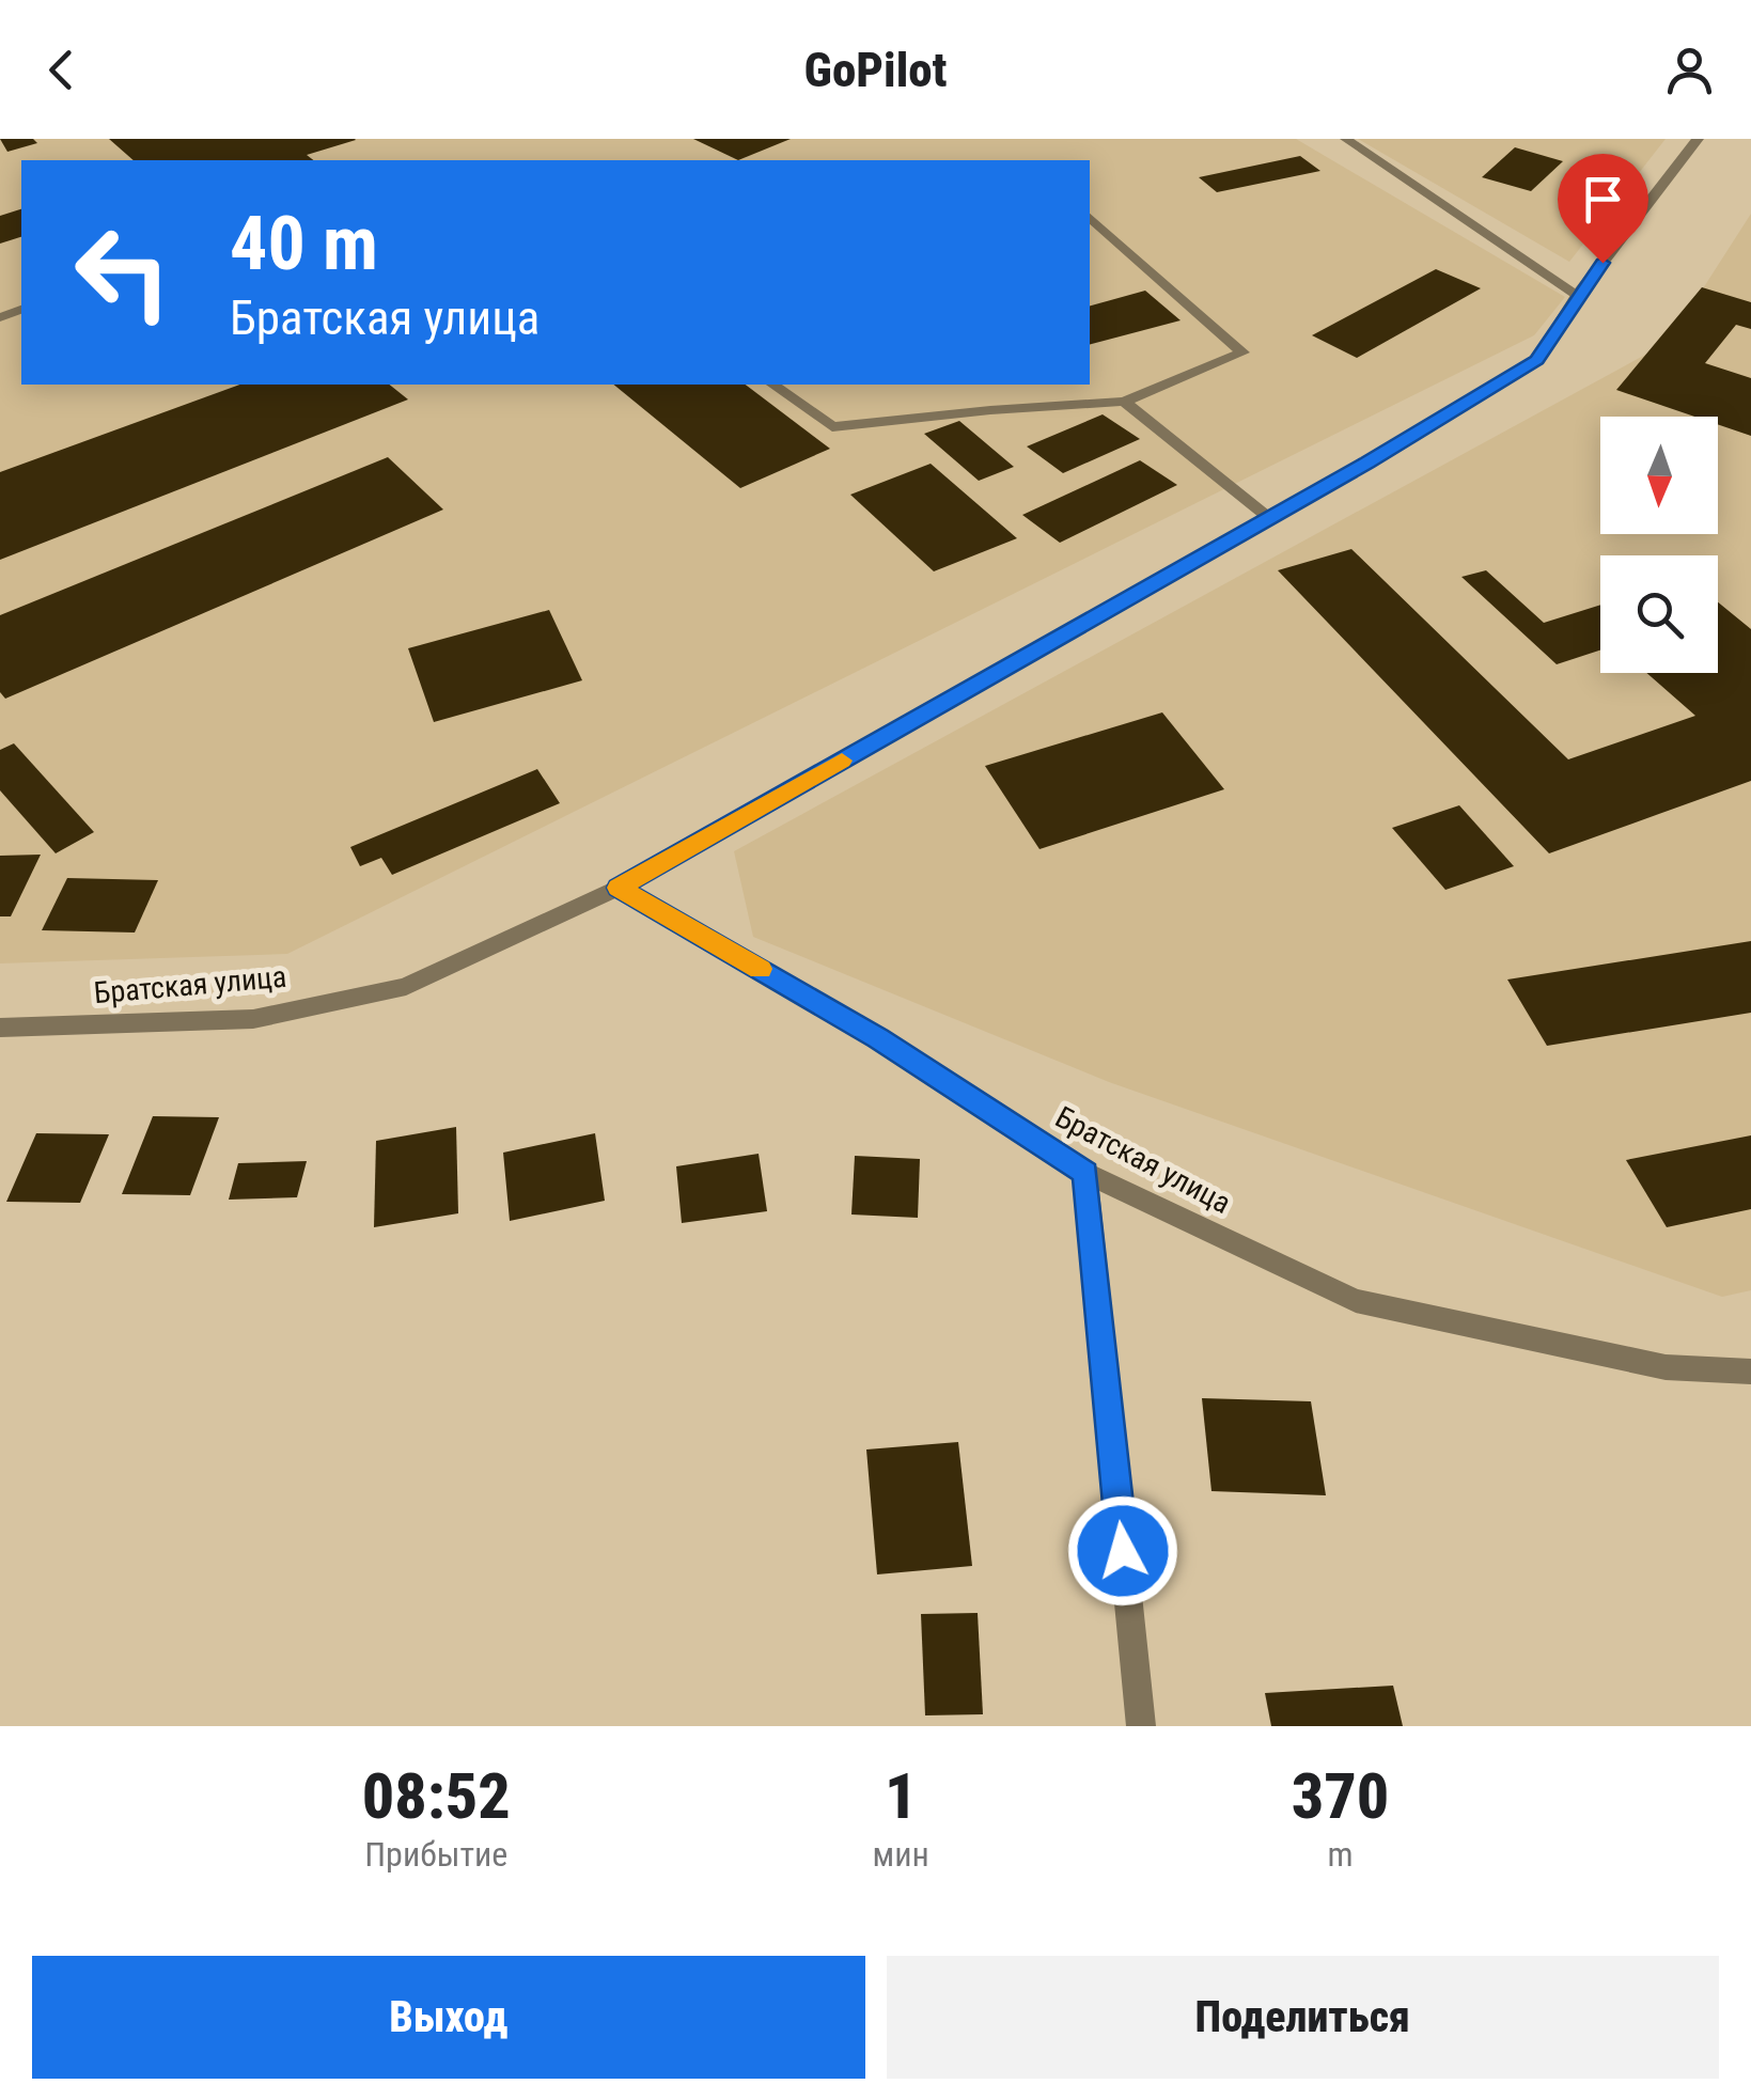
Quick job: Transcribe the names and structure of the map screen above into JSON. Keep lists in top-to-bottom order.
{
  "streets": {
    "street": ["Братская улица"]
  },
  "north": "bottom",
  "page": {
    "header": "GoPilot",
    "turn": ["40 m", "Братская улица"],
    "eta": [
      "08:52",
      "Прибытие",
      "1",
      "мин",
      "370",
      "m"
    ],
    "buttons": ["Выход", "Поделиться"]
  }
}
